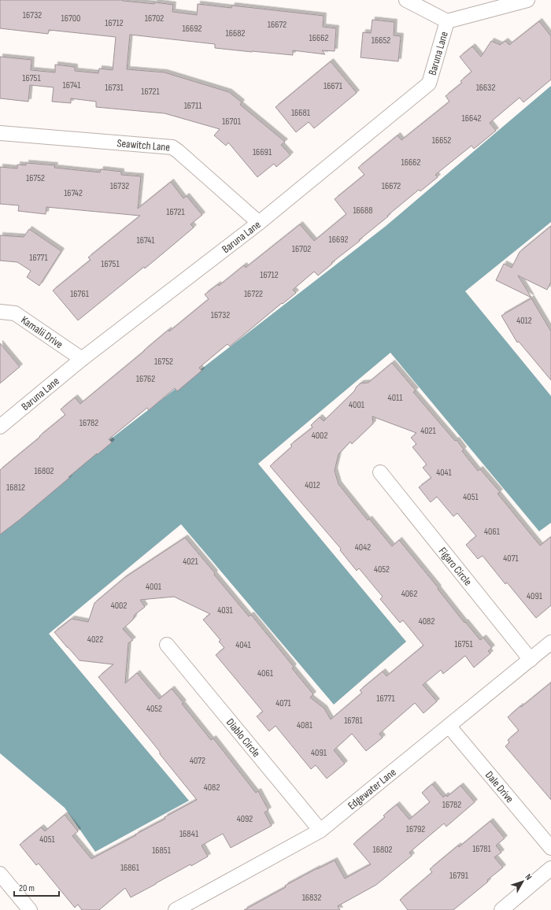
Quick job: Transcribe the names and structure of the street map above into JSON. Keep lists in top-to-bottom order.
{
  "streets": {
    "street": [
      "Baruna Lane",
      "Seawitch Lane",
      "Kamalii Drive",
      "Figaro Circle",
      "Diablo Circle",
      "Dale Drive",
      "Edgewater Lane"
    ]
  },
  "crossings": [
    ["Baruna Lane", "Seawitch Lane"],
    ["Baruna Lane", "Kamalii Drive"],
    ["Figaro Circle", "Edgewater Lane"],
    ["Diablo Circle", "Edgewater Lane"],
    ["Dale Drive", "Edgewater Lane"]
  ],
  "house_numbers": [
    "16732",
    "16700",
    "16702",
    "16712",
    "16672",
    "16692",
    "16682",
    "16662",
    "16652",
    "16751",
    "16741",
    "16671",
    "16731",
    "16632",
    "16721",
    "16711",
    "16681",
    "16642",
    "16701",
    "16652",
    "16691",
    "16662",
    "16752",
    "16732",
    "16672",
    "16742",
    "16688",
    "16721",
    "16692",
    "16741",
    "16702",
    "16771",
    "16751",
    "16712",
    "16761",
    "16722",
    "16732",
    "4012",
    "16752",
    "16762",
    "4011",
    "4001",
    "16782",
    "4021",
    "4002",
    "16802",
    "4041",
    "4012",
    "16812",
    "4051",
    "4061",
    "4042",
    "4071",
    "4021",
    "4052",
    "4001",
    "4062",
    "4091",
    "4002",
    "4031",
    "4082",
    "4022",
    "16751",
    "4041",
    "4061",
    "16771",
    "4071",
    "4052",
    "16781",
    "4081",
    "4091",
    "4072",
    "4082",
    "16782",
    "4092",
    "16792",
    "16841",
    "4051",
    "16781",
    "16802",
    "16851",
    "16861",
    "16791",
    "16832"
  ],
  "scale_bar": "20 m",
  "north": "top right"
}
